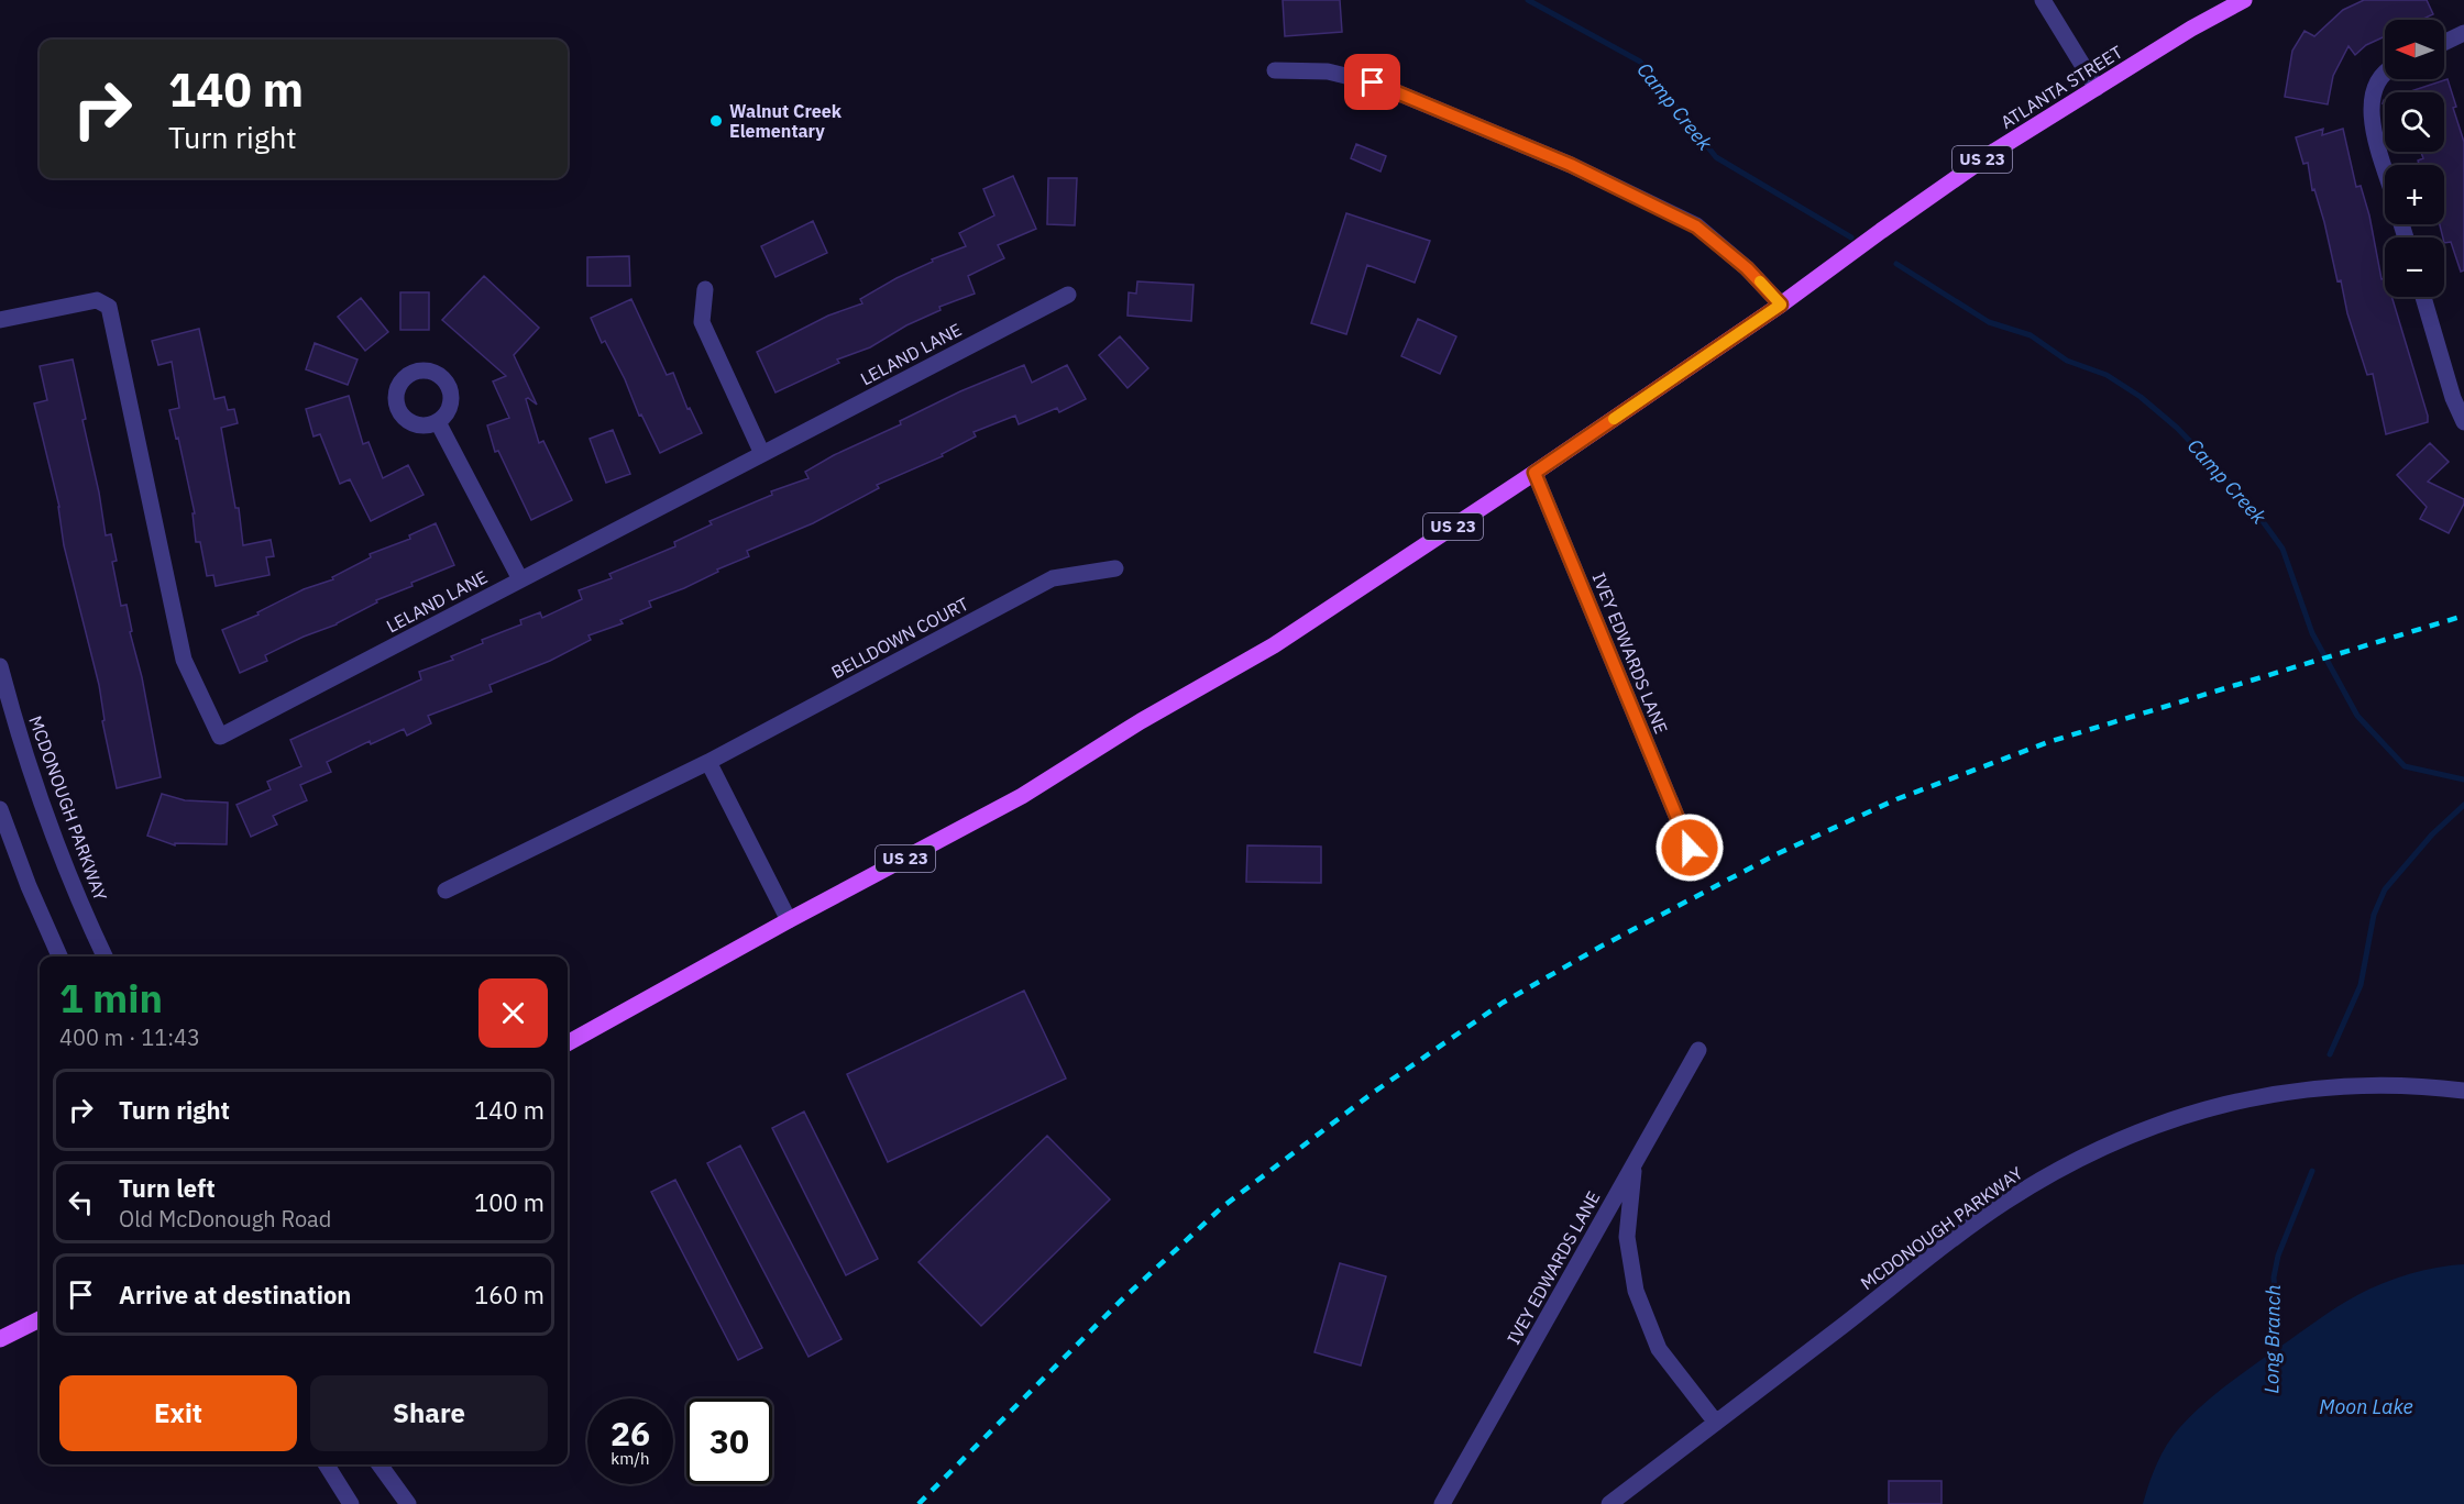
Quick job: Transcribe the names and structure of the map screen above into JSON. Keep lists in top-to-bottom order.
{
  "streets": {
    "main road": ["ATLANTA STREET", "US 23"],
    "street": [
      "LELAND LANE",
      "BELLDOWN COURT",
      "IVEY EDWARDS LANE",
      "MCDONOUGH PARKWAY"
    ]
  },
  "crossings": [
    ["ATLANTA STREET", "US 23"],
    ["US 23", "IVEY EDWARDS LANE"]
  ],
  "water": ["Camp Creek", "Long Branch", "Moon Lake"],
  "places": ["Walnut Creek Elementary"],
  "north": "left",
  "page": {
    "map_buttons": ["+", "−"],
    "turn": ["140 m", "Turn right"],
    "heading": ["1 min", "400 m · 11:43"],
    "list": [
      {
        "name": "Turn right",
        "value": "140 m"
      },
      {
        "name": "Turn left",
        "note": "Old McDonough Road",
        "value": "100 m"
      },
      {
        "name": "Arrive at destination",
        "value": "160 m"
      }
    ],
    "buttons": ["Exit", "Share"],
    "speed": "26 km/h",
    "limit": "30"
  }
}
